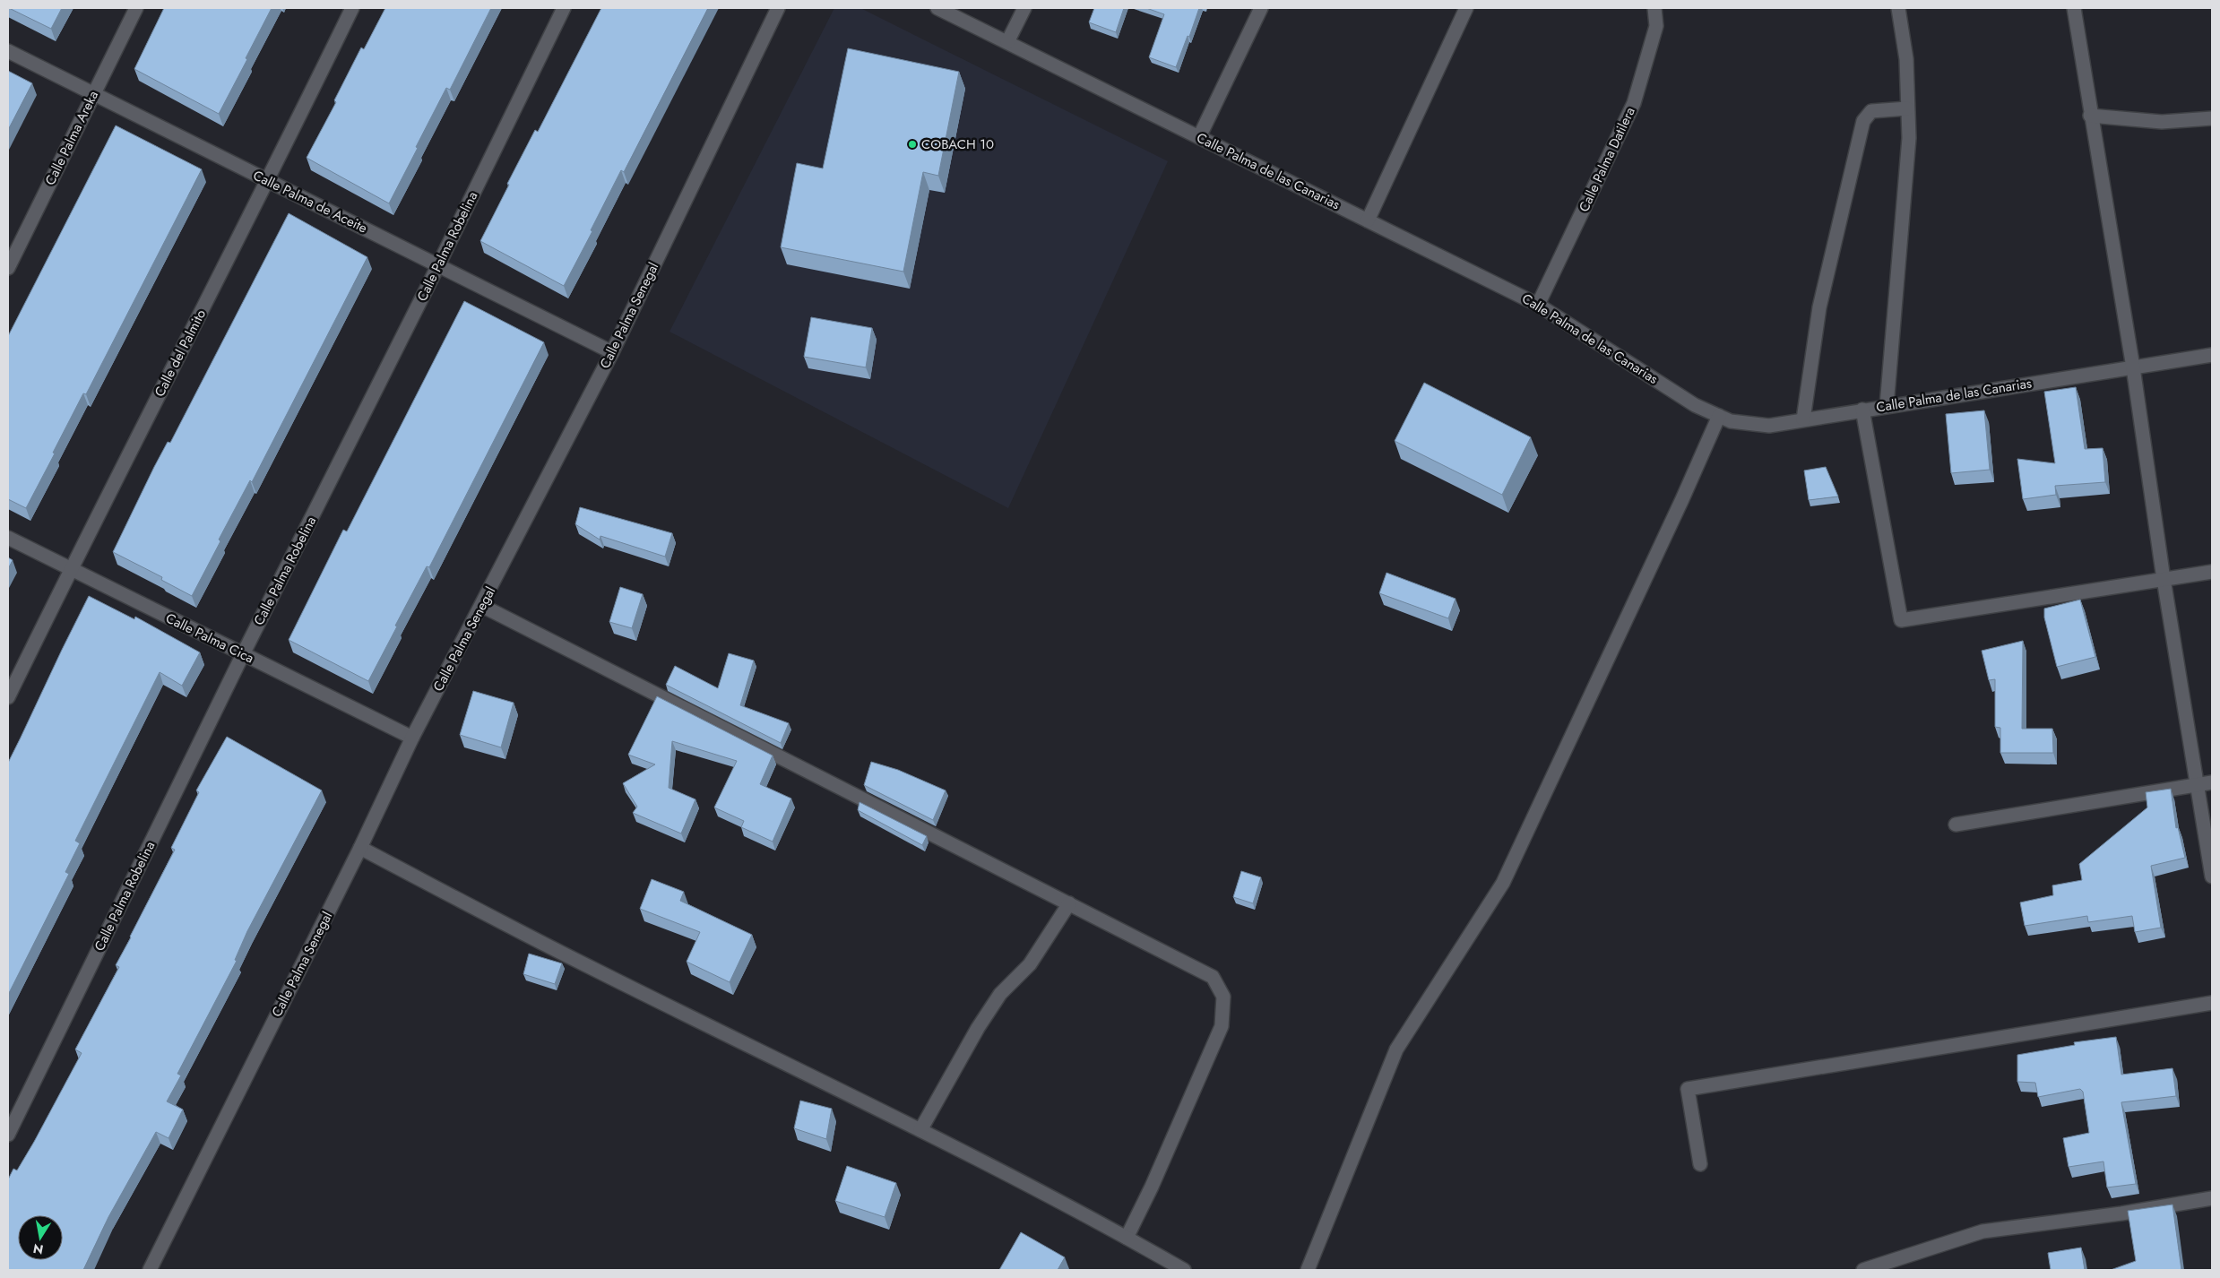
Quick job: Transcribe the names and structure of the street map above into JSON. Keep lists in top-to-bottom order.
{
  "streets": {
    "street": [
      "Calle Palma Areka",
      "Calle Palma Datilera",
      "Calle Palma de las Canarias",
      "Calle Palma de Aceite",
      "Calle Palma Robelina",
      "Calle Palma Senegal",
      "Calle del Palmito",
      "Calle Palma Cica"
    ]
  },
  "crossings": [
    ["Calle Palma Areka", "Calle Palma de Aceite"],
    ["Calle Palma Datilera", "Calle Palma de las Canarias"],
    ["Calle Palma de Aceite", "Calle Palma Robelina"],
    ["Calle Palma de Aceite", "Calle Palma Senegal"],
    ["Calle Palma de Aceite", "Calle del Palmito"],
    ["Calle Palma Robelina", "Calle Palma Cica"],
    ["Calle Palma Senegal", "Calle Palma Cica"],
    ["Calle del Palmito", "Calle Palma Cica"]
  ],
  "places": ["COBACH 10"],
  "north": "bottom"
}
